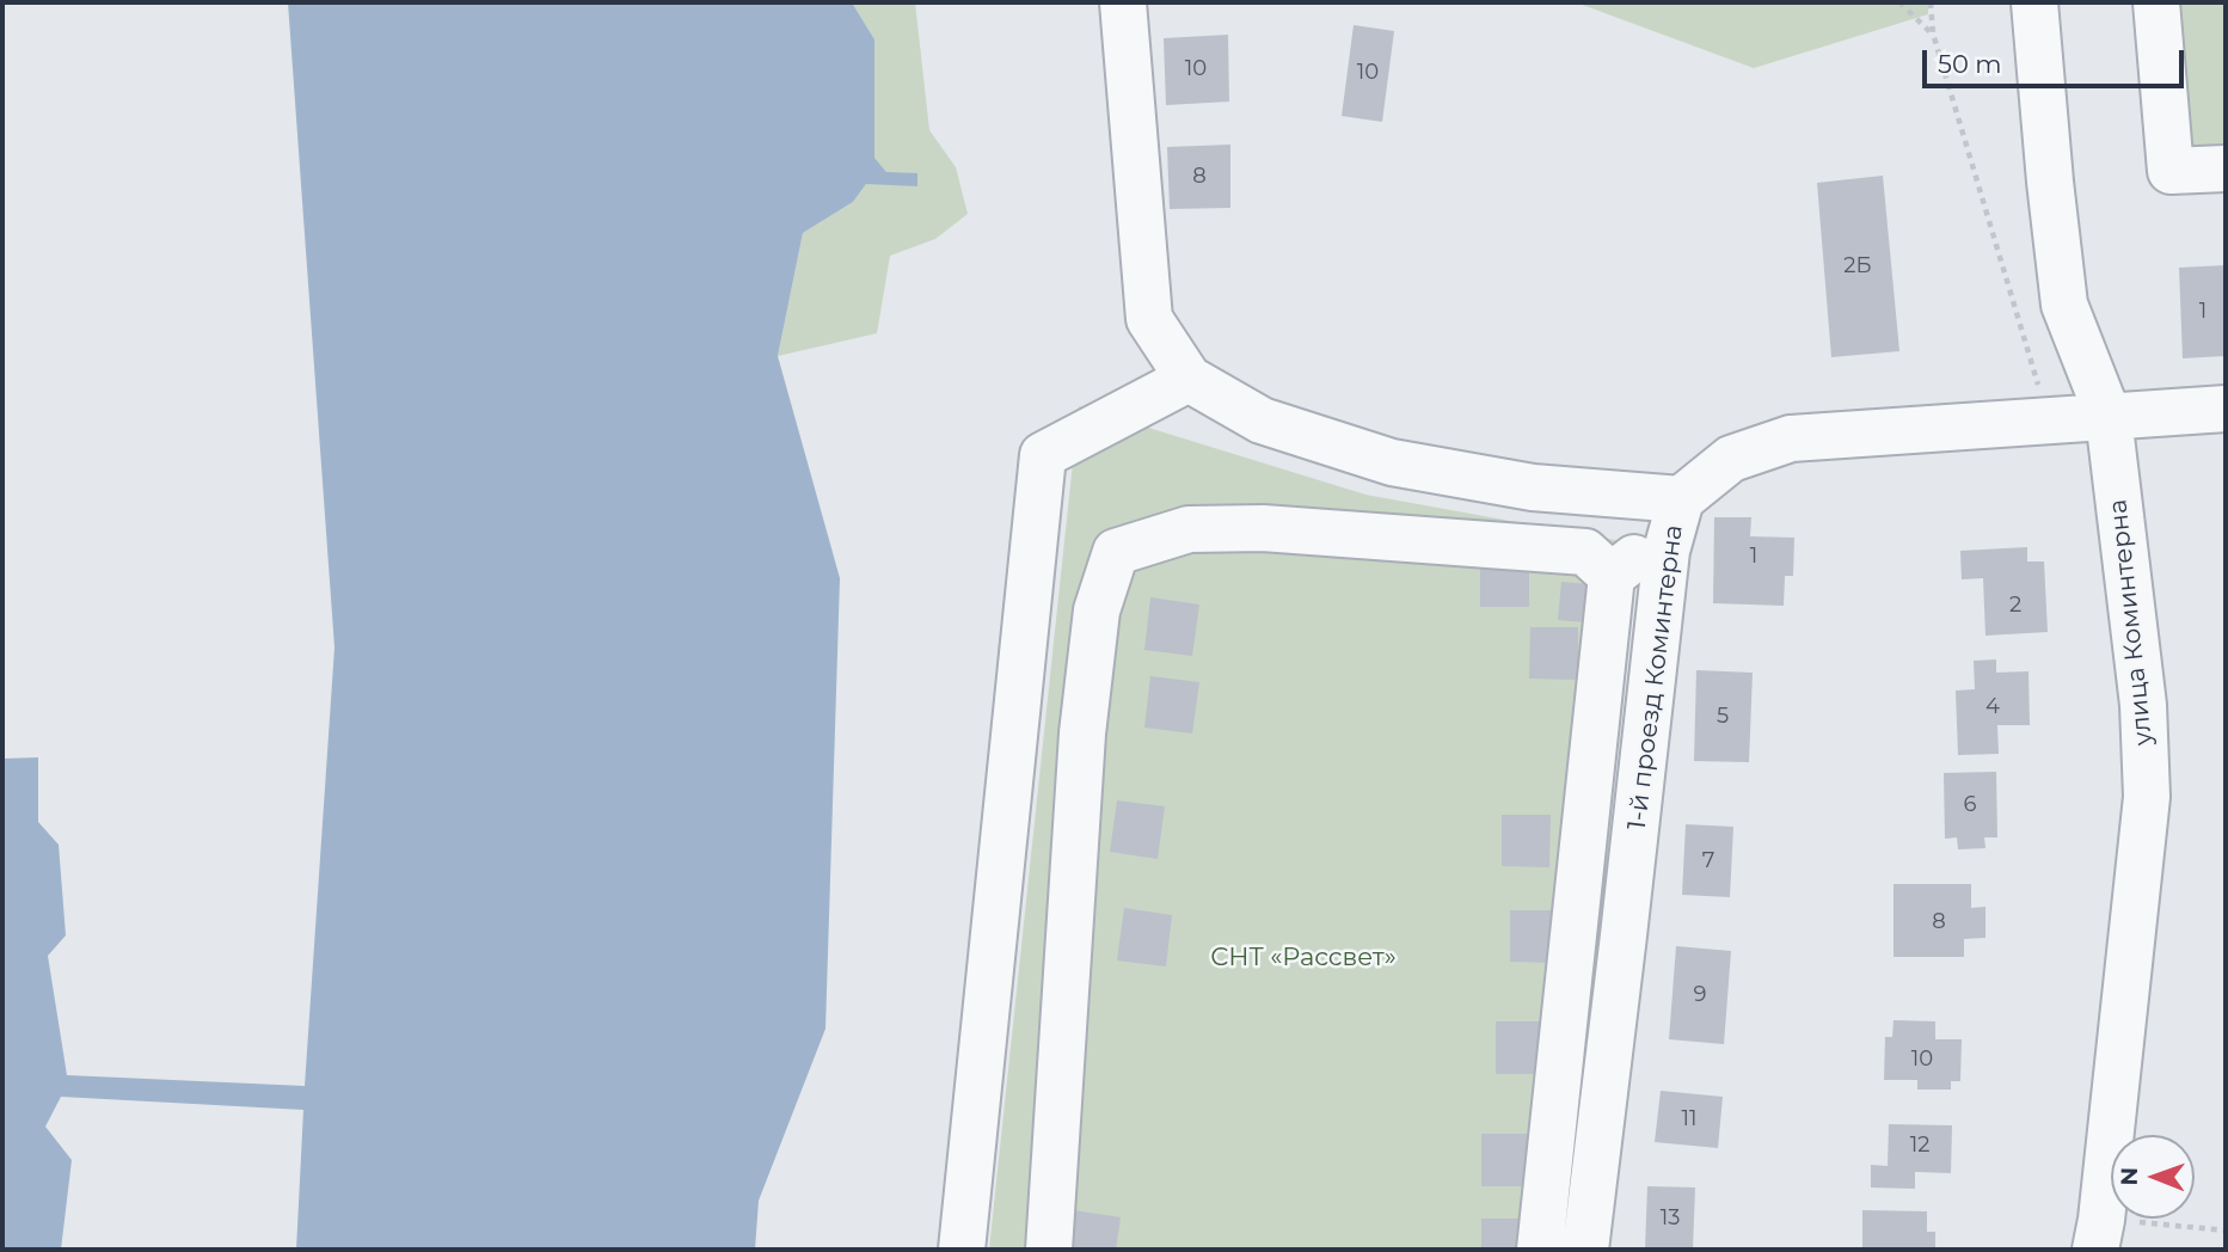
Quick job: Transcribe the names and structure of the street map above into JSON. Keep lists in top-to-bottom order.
{
  "streets": {
    "street": ["улица Коминтерна", "1-й проезд Коминтерна"]
  },
  "crossings": [
    ["улица Коминтерна", "1-й проезд Коминтерна"]
  ],
  "parks": ["СНТ «Рассвет»"],
  "house_numbers": [
    "10",
    "10",
    "8",
    "2Б",
    "1",
    "1",
    "2",
    "4",
    "5",
    "6",
    "7",
    "8",
    "9",
    "10",
    "11",
    "12",
    "13"
  ],
  "scale_bar": "50 m",
  "north": "left"
}
